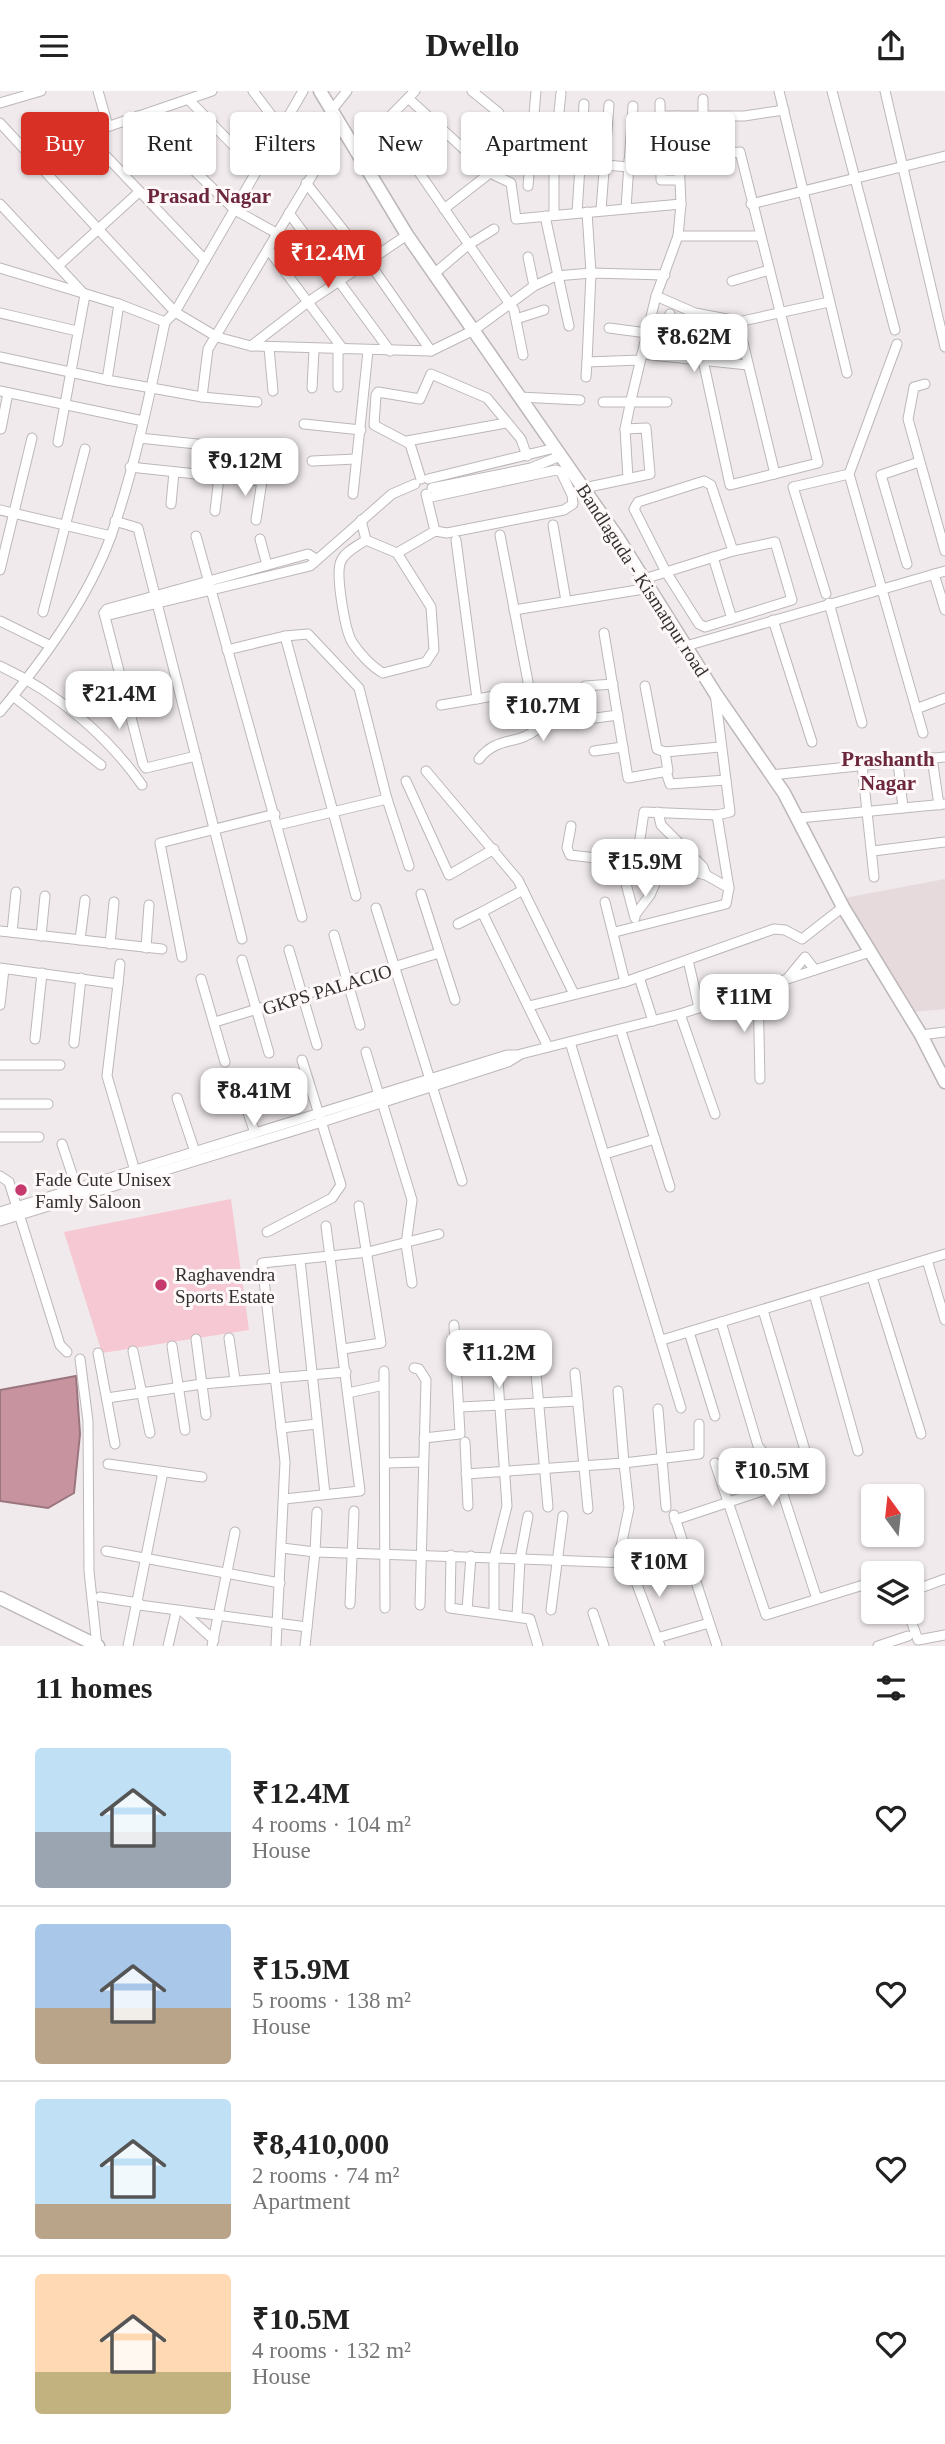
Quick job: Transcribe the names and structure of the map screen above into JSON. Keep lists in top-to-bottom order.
{
  "streets": {
    "street": ["Bandlaguda - Kismatpur road", "GKPS PALACIO"]
  },
  "districts": ["Prasad Nagar", "Prashanth Nagar"],
  "places": ["Fade Cute Unisex Famly Saloon", "Raghavendra Sports Estate"],
  "north": "top",
  "page": {
    "header": "Dwello",
    "chip": [
      "Buy",
      "Rent",
      "Filters",
      "New",
      "Apartment",
      "House"
    ],
    "price": [
      "₹12.4M",
      "₹8.62M",
      "₹9.12M",
      "₹21.4M",
      "₹10.7M",
      "₹15.9M",
      "₹11M",
      "₹8.41M",
      "₹11.2M",
      "₹10.5M",
      "₹10M"
    ],
    "heading": "11 homes",
    "list": [
      {
        "name": "₹12.4M",
        "note": "4 rooms · 104 m² · House"
      },
      {
        "name": "₹15.9M",
        "note": "5 rooms · 138 m² · House"
      },
      {
        "name": "₹8,410,000",
        "note": "2 rooms · 74 m² · Apartment"
      },
      {
        "name": "₹10.5M",
        "note": "4 rooms · 132 m² · House"
      }
    ]
  }
}
